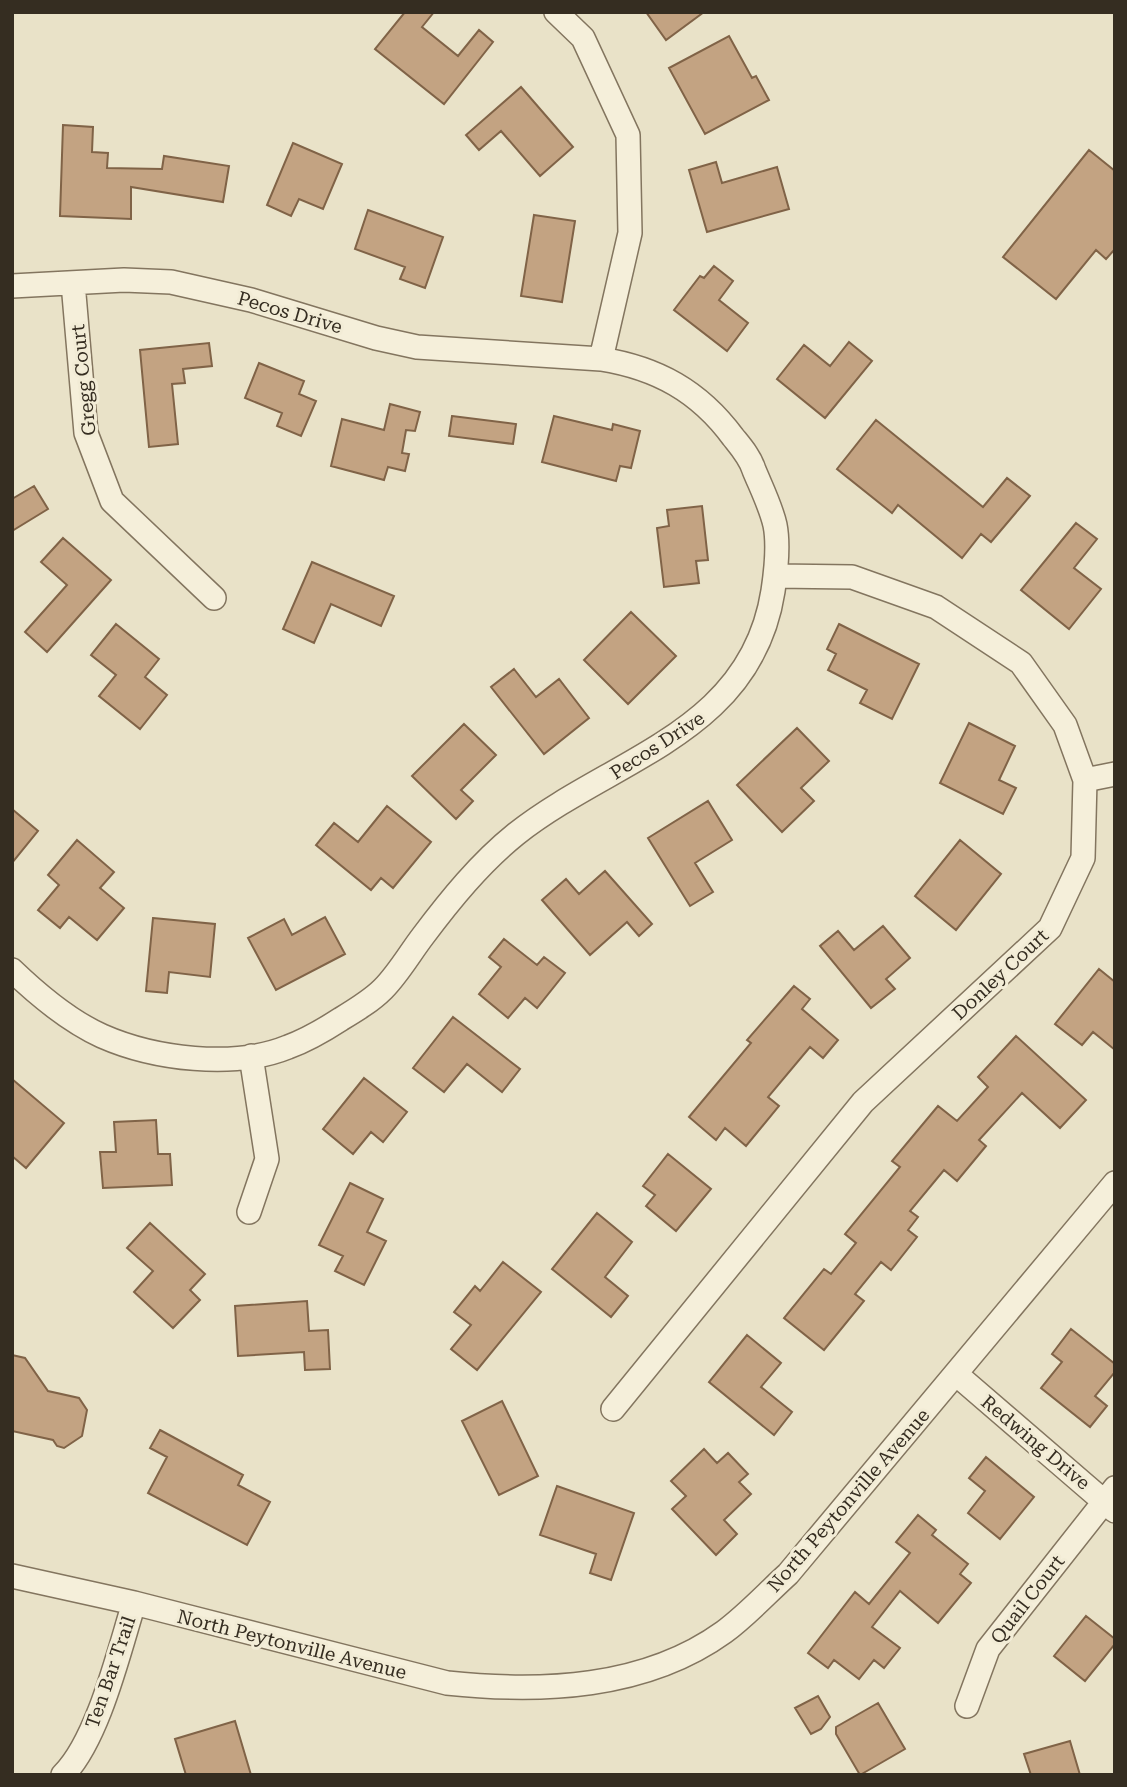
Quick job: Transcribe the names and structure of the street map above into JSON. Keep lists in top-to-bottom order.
{
  "streets": {
    "street": [
      "Pecos Drive",
      "Gregg Court",
      "Donley Court",
      "Redwing Drive",
      "North Peytonville Avenue",
      "Quail Court",
      "Ten Bar Trail"
    ]
  },
  "crossings": [
    ["Pecos Drive", "Gregg Court"],
    ["Pecos Drive", "Donley Court"],
    ["Redwing Drive", "North Peytonville Avenue"],
    ["Redwing Drive", "Quail Court"],
    ["North Peytonville Avenue", "Ten Bar Trail"]
  ]
}
